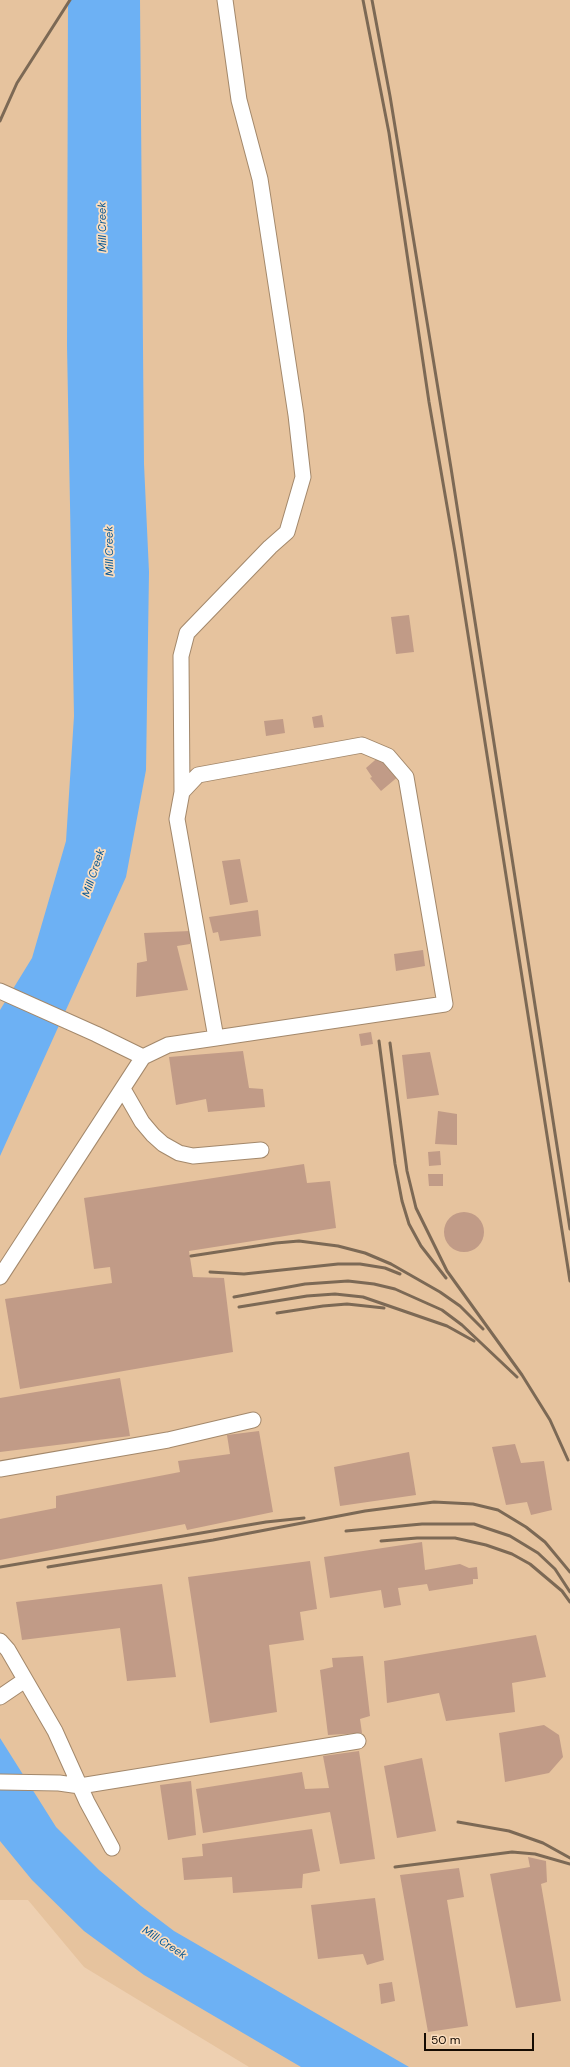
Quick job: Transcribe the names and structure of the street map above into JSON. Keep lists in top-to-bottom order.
{
  "water": ["Mill Creek"],
  "scale_bar": "50 m"
}
